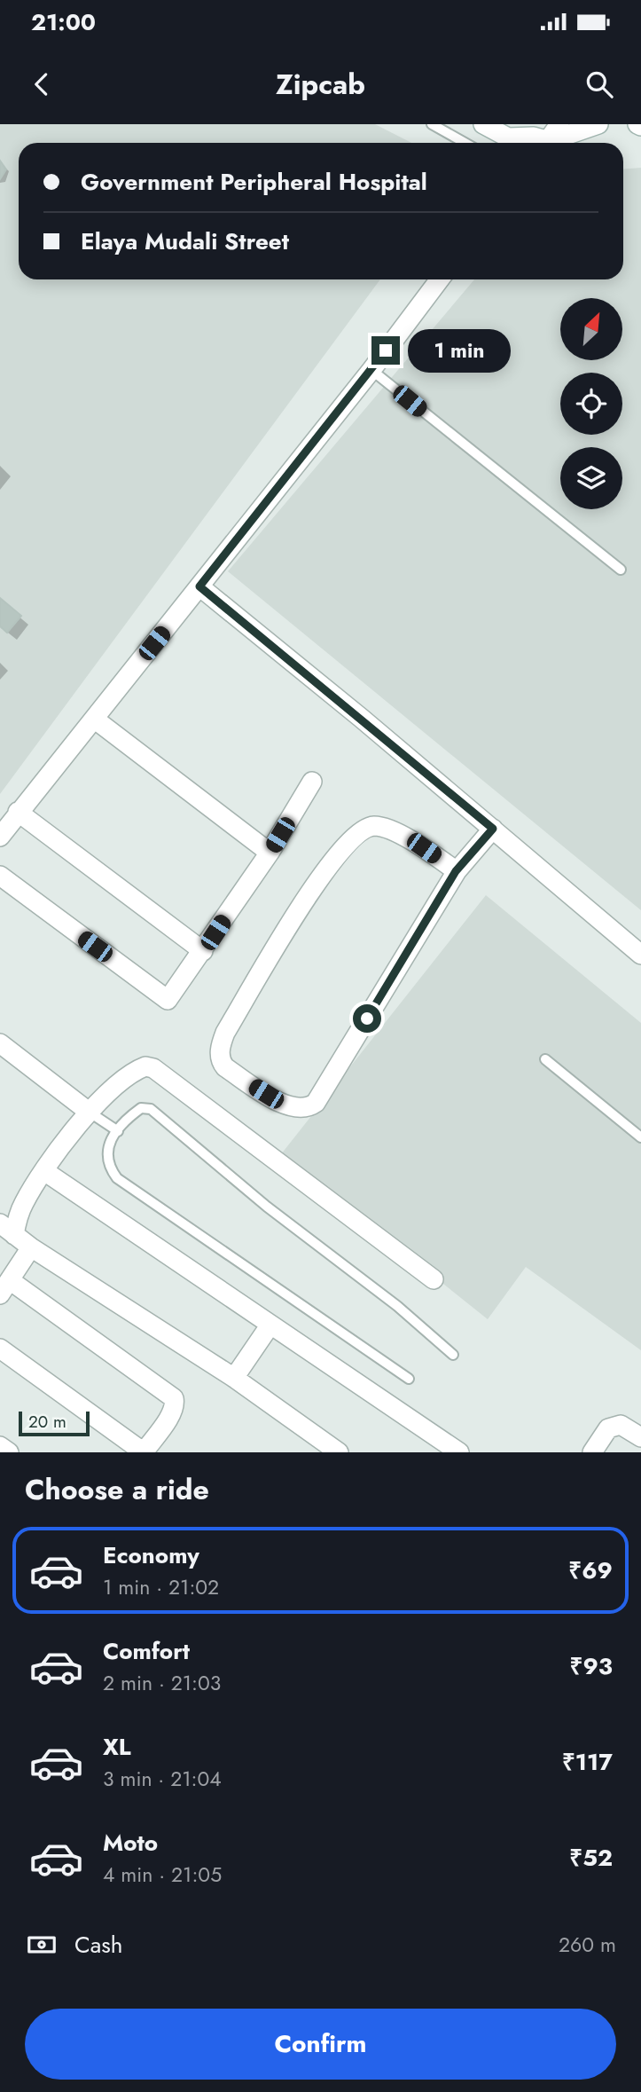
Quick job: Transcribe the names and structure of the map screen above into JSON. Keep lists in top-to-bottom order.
{
  "scale_bar": "20 m",
  "north": "top right",
  "page": {
    "status": "21:00",
    "header": "Zipcab",
    "banner": ["Government Peripheral Hospital", "Elaya Mudali Street"],
    "bubble": "1 min",
    "scale": "20 m",
    "heading": "Choose a ride",
    "list": [
      {
        "name": "Economy",
        "note": "1 min · 21:02",
        "value": "₹69"
      },
      {
        "name": "Comfort",
        "note": "2 min · 21:03",
        "value": "₹93"
      },
      {
        "name": "XL",
        "note": "3 min · 21:04",
        "value": "₹117"
      },
      {
        "name": "Moto",
        "note": "4 min · 21:05",
        "value": "₹52"
      }
    ],
    "pay": ["Cash", "260 m"],
    "buttons": "Confirm"
  }
}
